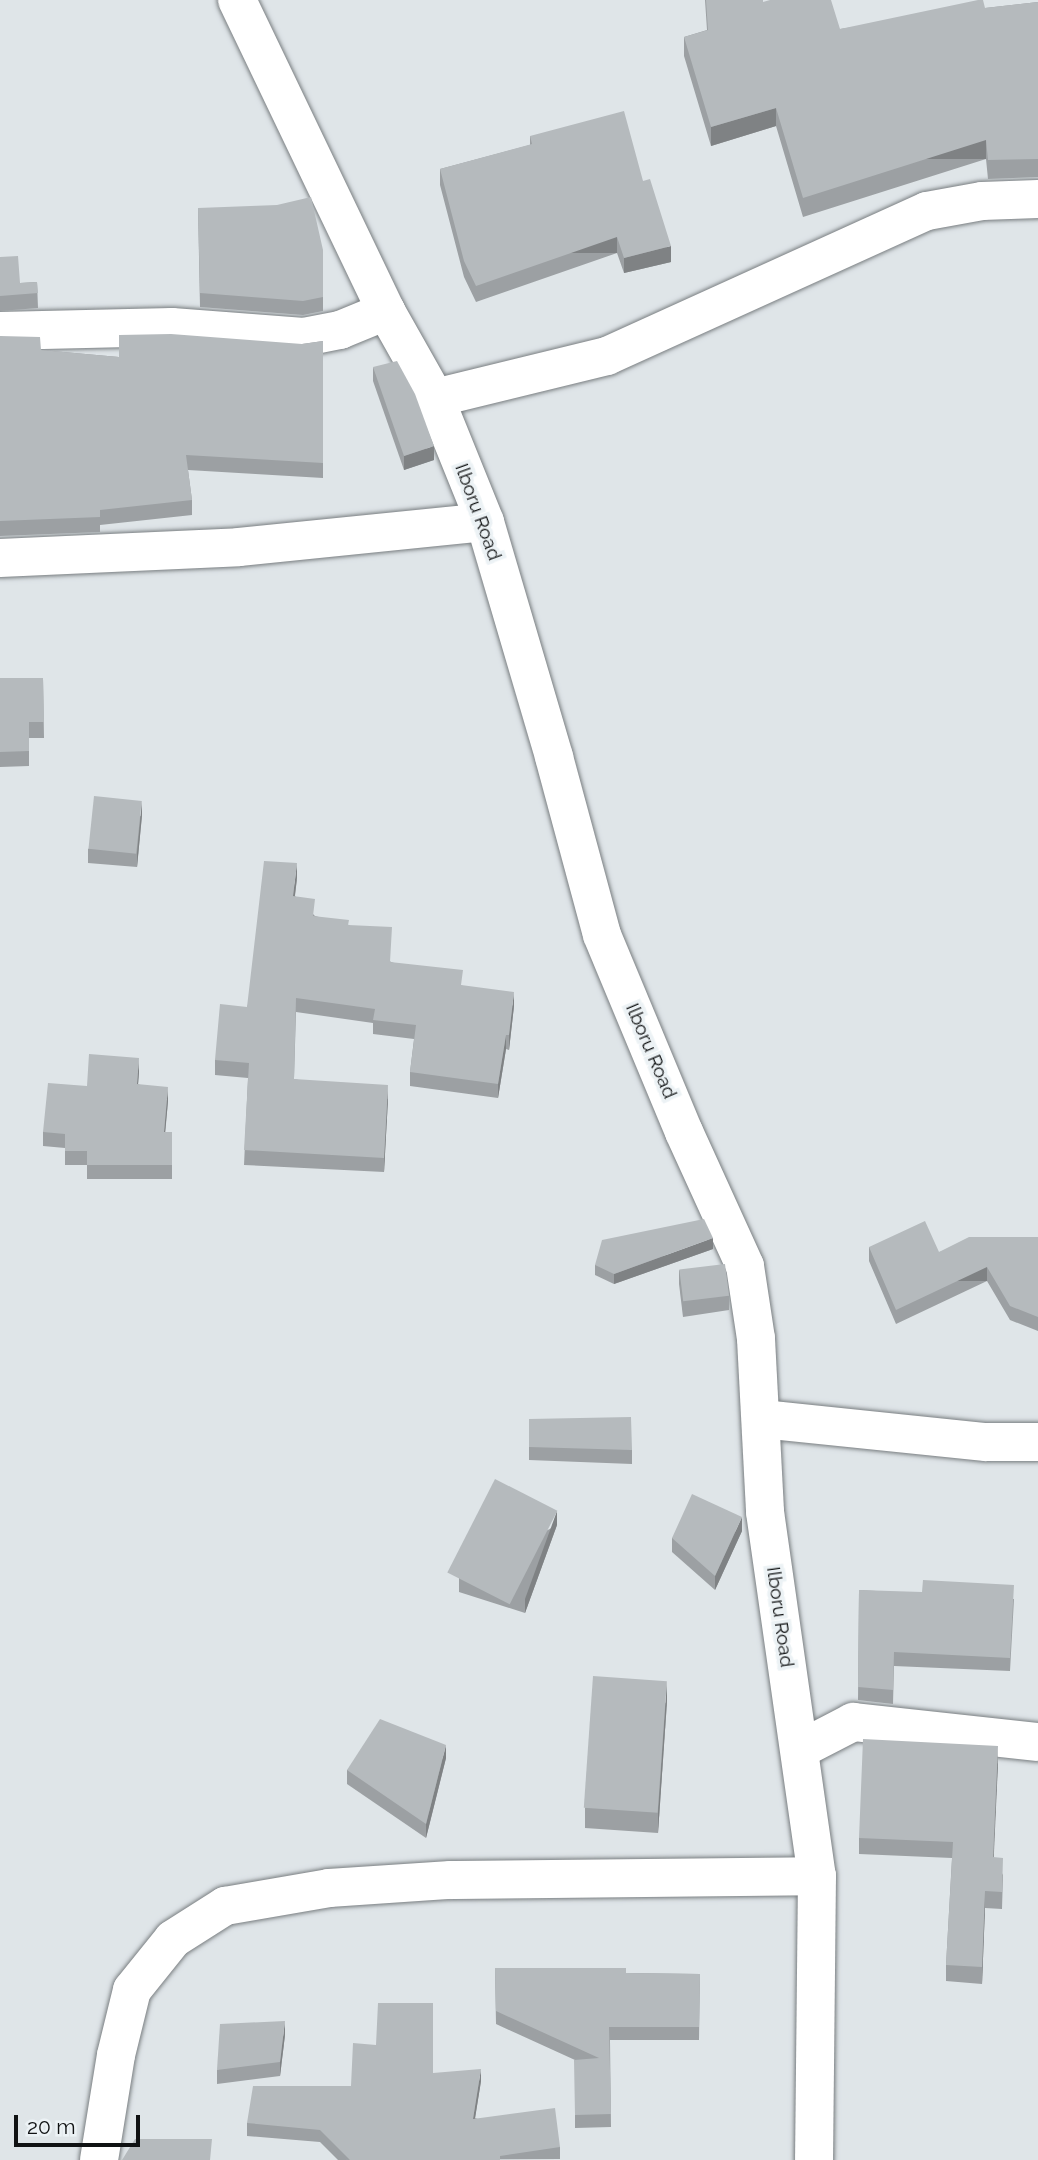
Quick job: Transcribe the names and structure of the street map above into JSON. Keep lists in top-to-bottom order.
{
  "streets": {
    "street": ["Ilboru Road"]
  },
  "scale_bar": "20 m"
}
